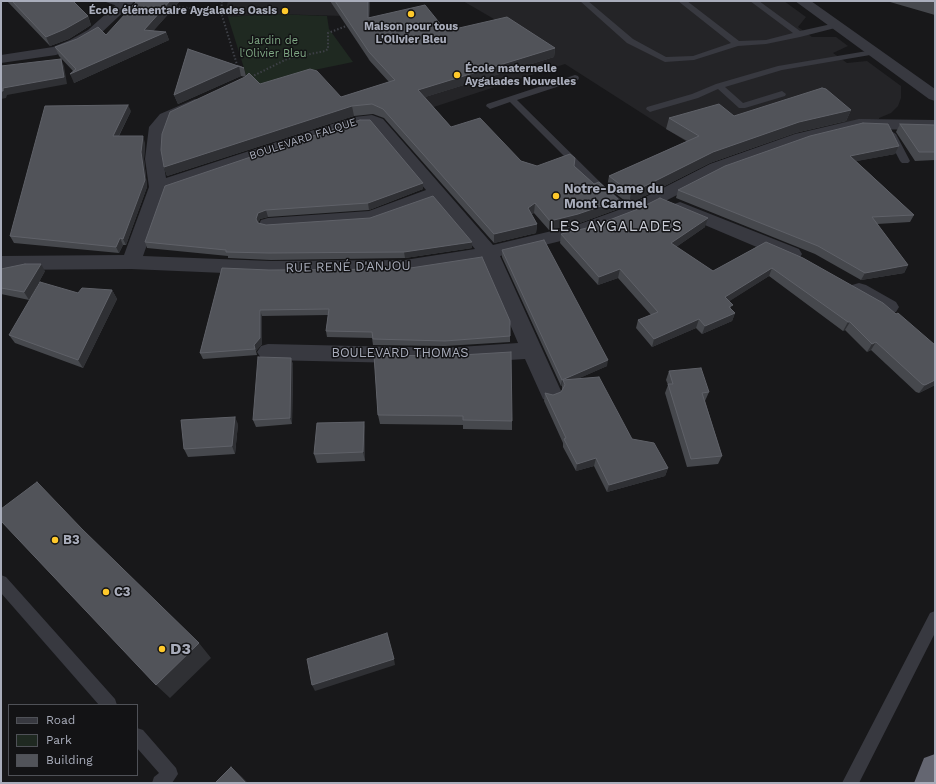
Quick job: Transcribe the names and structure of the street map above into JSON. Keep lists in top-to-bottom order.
{
  "streets": {
    "street": ["BOULEVARD FALQUE", "RUE RENÉ D'ANJOU", "BOULEVARD THOMAS"]
  },
  "crossings": [
    ["BOULEVARD FALQUE", "RUE RENÉ D'ANJOU"],
    ["BOULEVARD FALQUE", "BOULEVARD THOMAS"]
  ],
  "districts": ["LES AYGALADES"],
  "parks": ["Jardin de l'Olivier Bleu"],
  "places": [
    "École élémentaire Aygalades Oasis",
    "Maison pour tous L'Olivier Bleu",
    "École maternelle Aygalades Nouvelles",
    "Notre-Dame du Mont Carmel",
    "B3",
    "C3",
    "D3"
  ],
  "legend": ["Road", "Park", "Building"]
}
